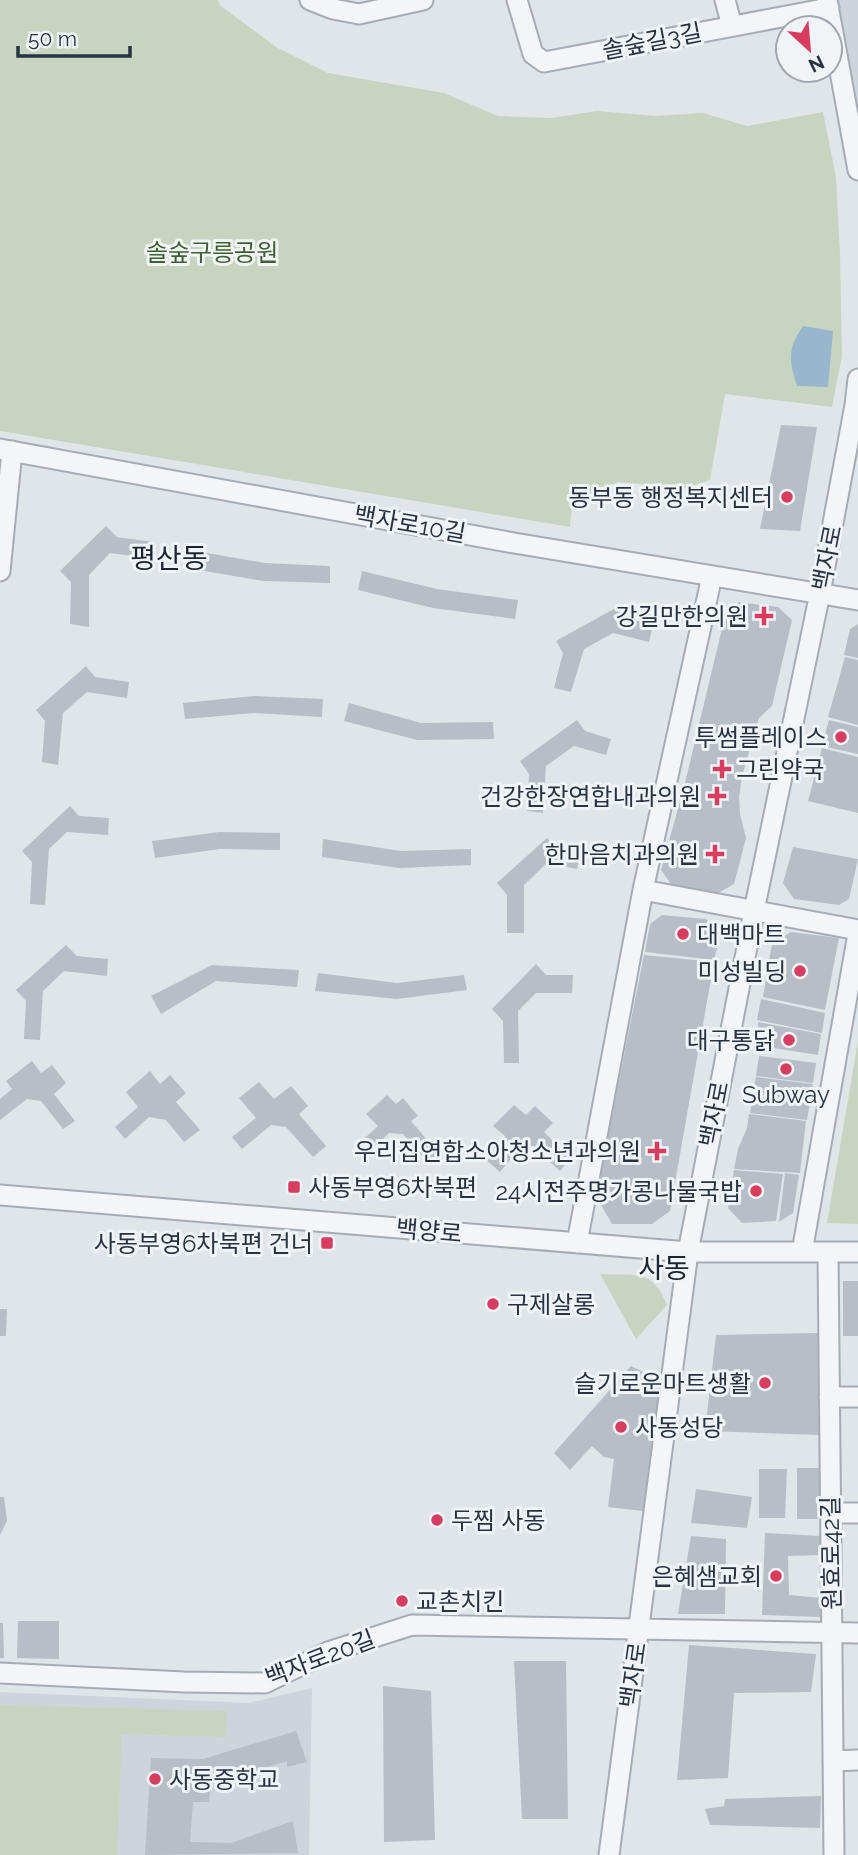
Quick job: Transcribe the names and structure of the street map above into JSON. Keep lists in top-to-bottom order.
{
  "streets": {
    "street": [
      "솔숲길3길",
      "백자로10길",
      "백자로",
      "백양로",
      "원효로42길",
      "백자로20길"
    ]
  },
  "crossings": [
    ["백자로10길", "백자로"],
    ["백자로", "백양로"],
    ["백자로", "백자로20길"],
    ["백양로", "원효로42길"],
    ["원효로42길", "백자로20길"]
  ],
  "districts": ["평산동", "사동"],
  "parks": ["솔숲구릉공원"],
  "places": {
    "other": [
      "동부동 행정복지센터",
      "투썸플레이스",
      "대백마트",
      "미성빌딩",
      "대구통닭",
      "Subway",
      "24시전주명가콩나물국밥",
      "구제살롱",
      "슬기로운마트생활",
      "사동성당",
      "두찜 사동",
      "은혜샘교회",
      "교촌치킨",
      "사동중학교"
    ],
    "health": [
      "강길만한의원",
      "그린약국",
      "건강한장연합내과의원",
      "한마음치과의원",
      "우리집연합소아청소년과의원"
    ],
    "transit": ["사동부영6차북편", "사동부영6차북편 건너"]
  },
  "scale_bar": "50 m",
  "north": "bottom right"
}
